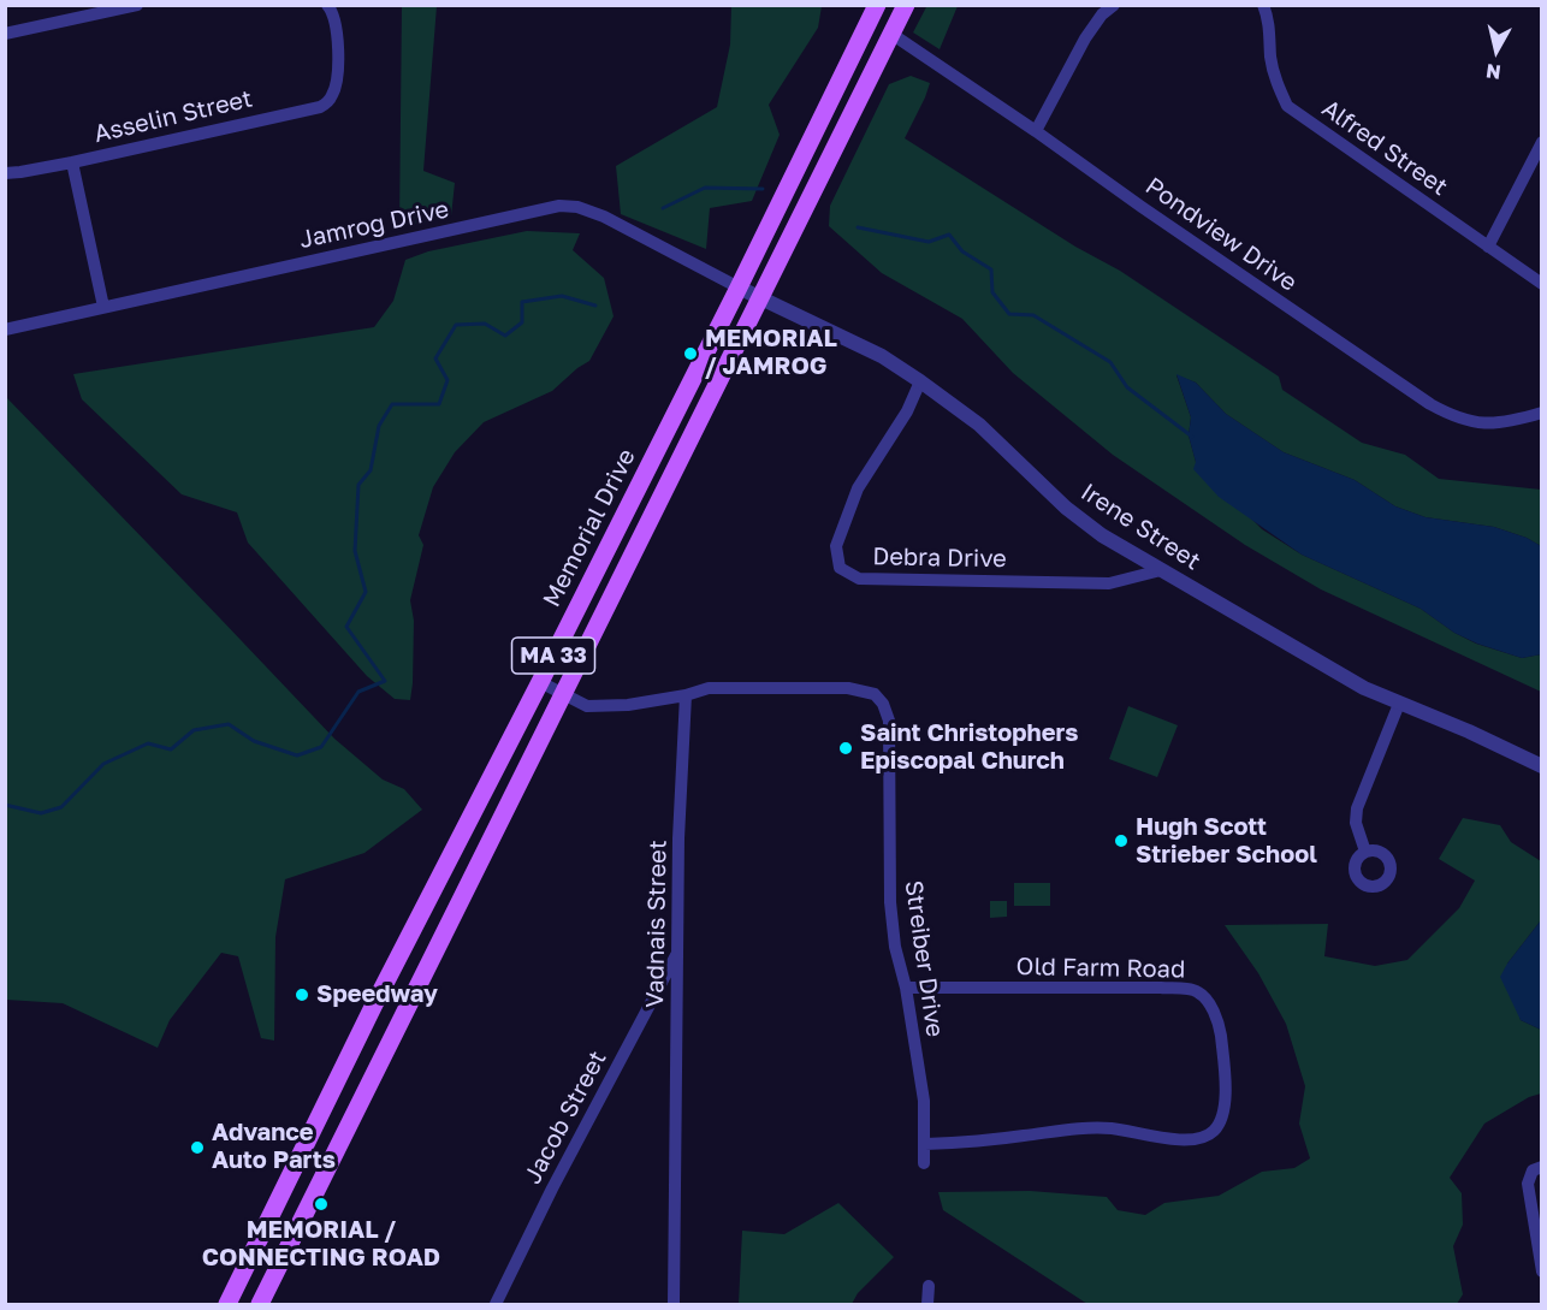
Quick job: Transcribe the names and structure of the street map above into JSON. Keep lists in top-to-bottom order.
{
  "streets": {
    "main road": ["Memorial Drive", "MA 33"],
    "street": [
      "Asselin Street",
      "Alfred Street",
      "Jamrog Drive",
      "Pondview Drive",
      "Irene Street",
      "Debra Drive",
      "Vadnais Street",
      "Streiber Drive",
      "Old Farm Road",
      "Jacob Street"
    ]
  },
  "crossings": [
    ["Asselin Street", "Jamrog Drive"],
    ["Jamrog Drive", "Irene Street"],
    ["Jamrog Drive", "Memorial Drive"],
    ["Pondview Drive", "Memorial Drive"],
    ["Irene Street", "Memorial Drive"],
    ["Irene Street", "Debra Drive"],
    ["Vadnais Street", "Streiber Drive"],
    ["Vadnais Street", "Jacob Street"],
    ["Streiber Drive", "Old Farm Road"]
  ],
  "places": [
    "MEMORIAL / JAMROG",
    "Saint Christophers Episcopal Church",
    "Hugh Scott Strieber School",
    "Speedway",
    "Advance Auto Parts",
    "MEMORIAL / CONNECTING ROAD"
  ],
  "north": "bottom"
}
